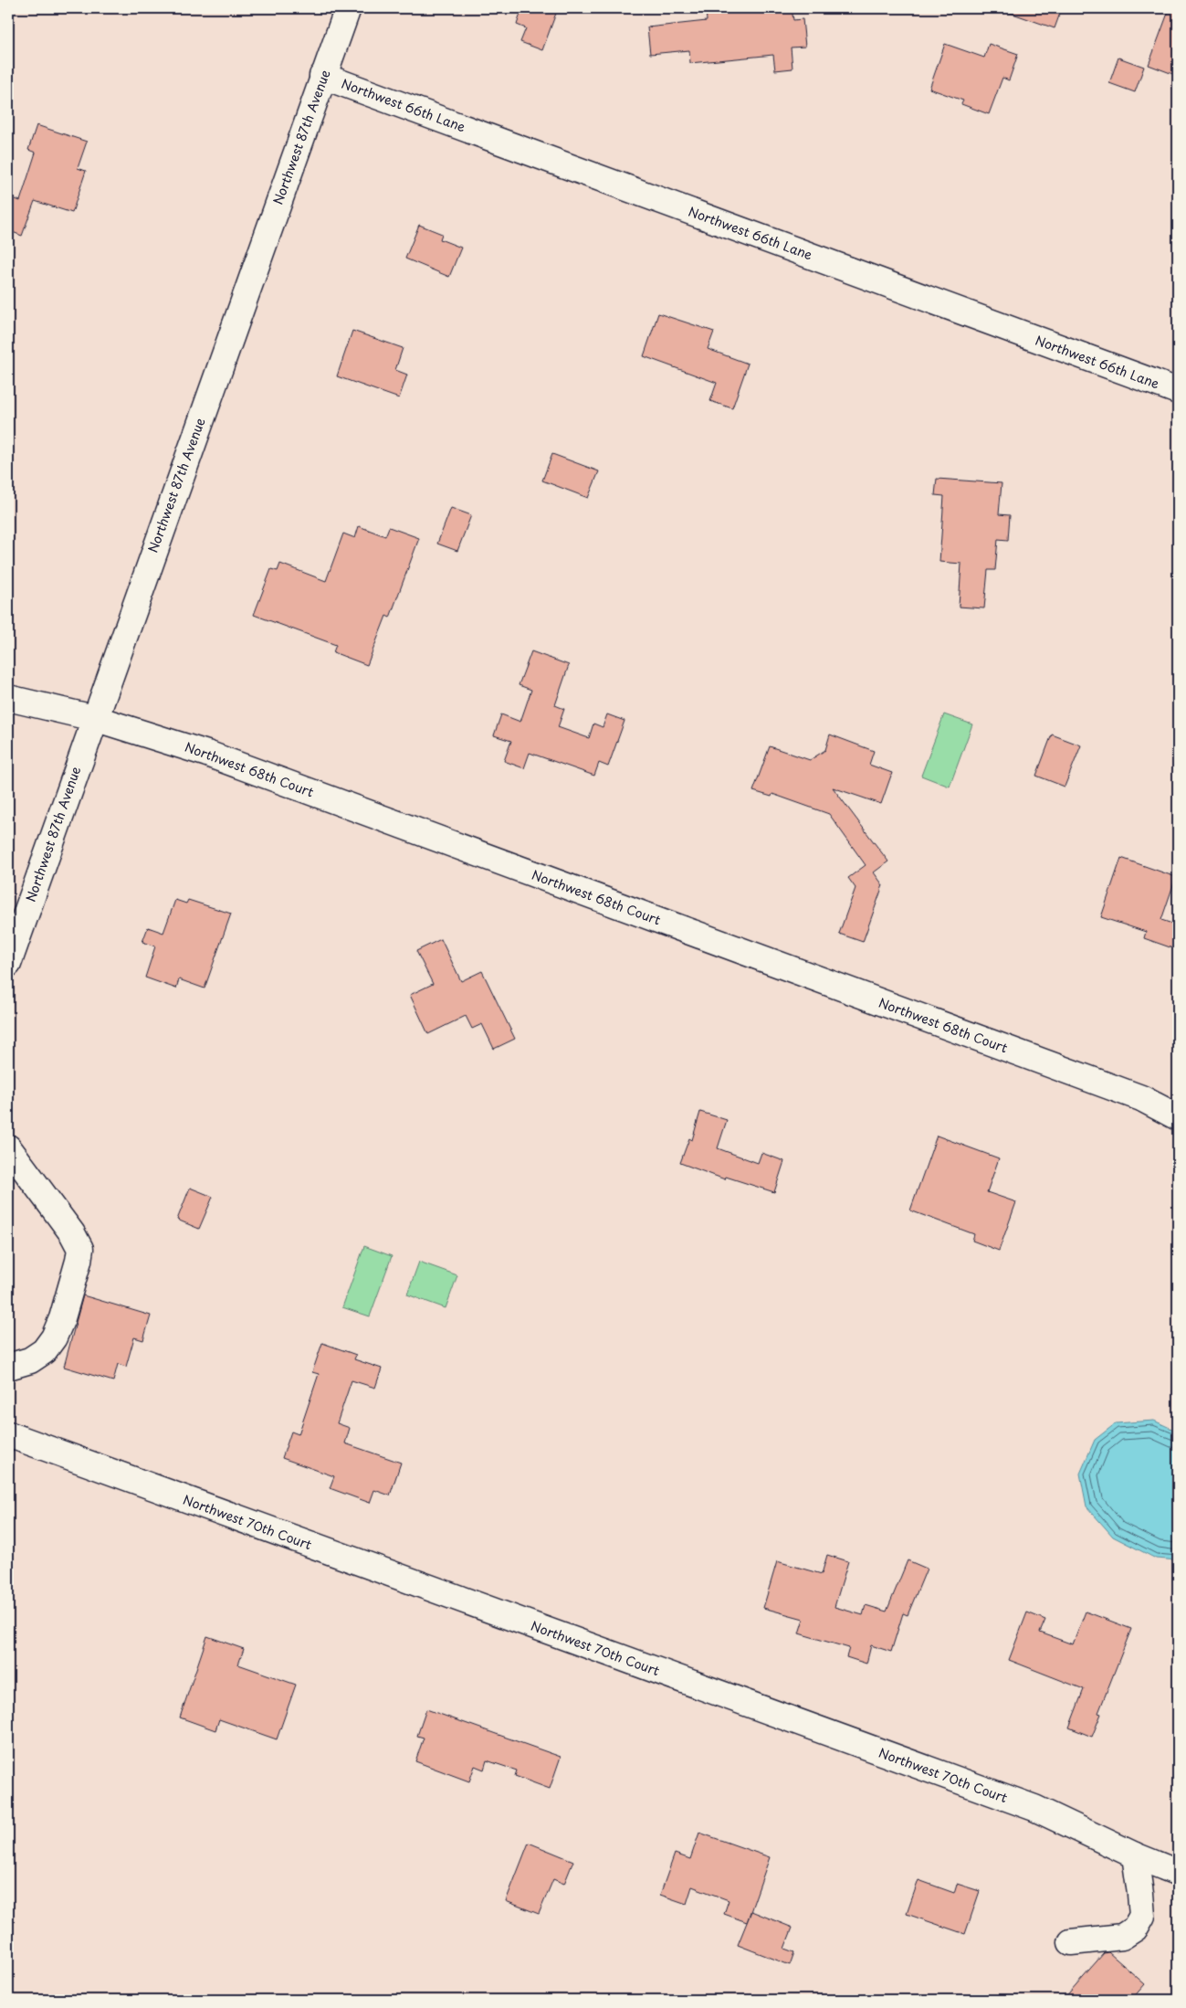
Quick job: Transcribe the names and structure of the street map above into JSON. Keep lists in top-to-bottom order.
{
  "streets": {
    "street": [
      "Northwest 66th Lane",
      "Northwest 87th Avenue",
      "Northwest 68th Court",
      "Northwest 70th Court"
    ]
  },
  "crossings": [
    ["Northwest 66th Lane", "Northwest 87th Avenue"],
    ["Northwest 87th Avenue", "Northwest 68th Court"]
  ]
}
